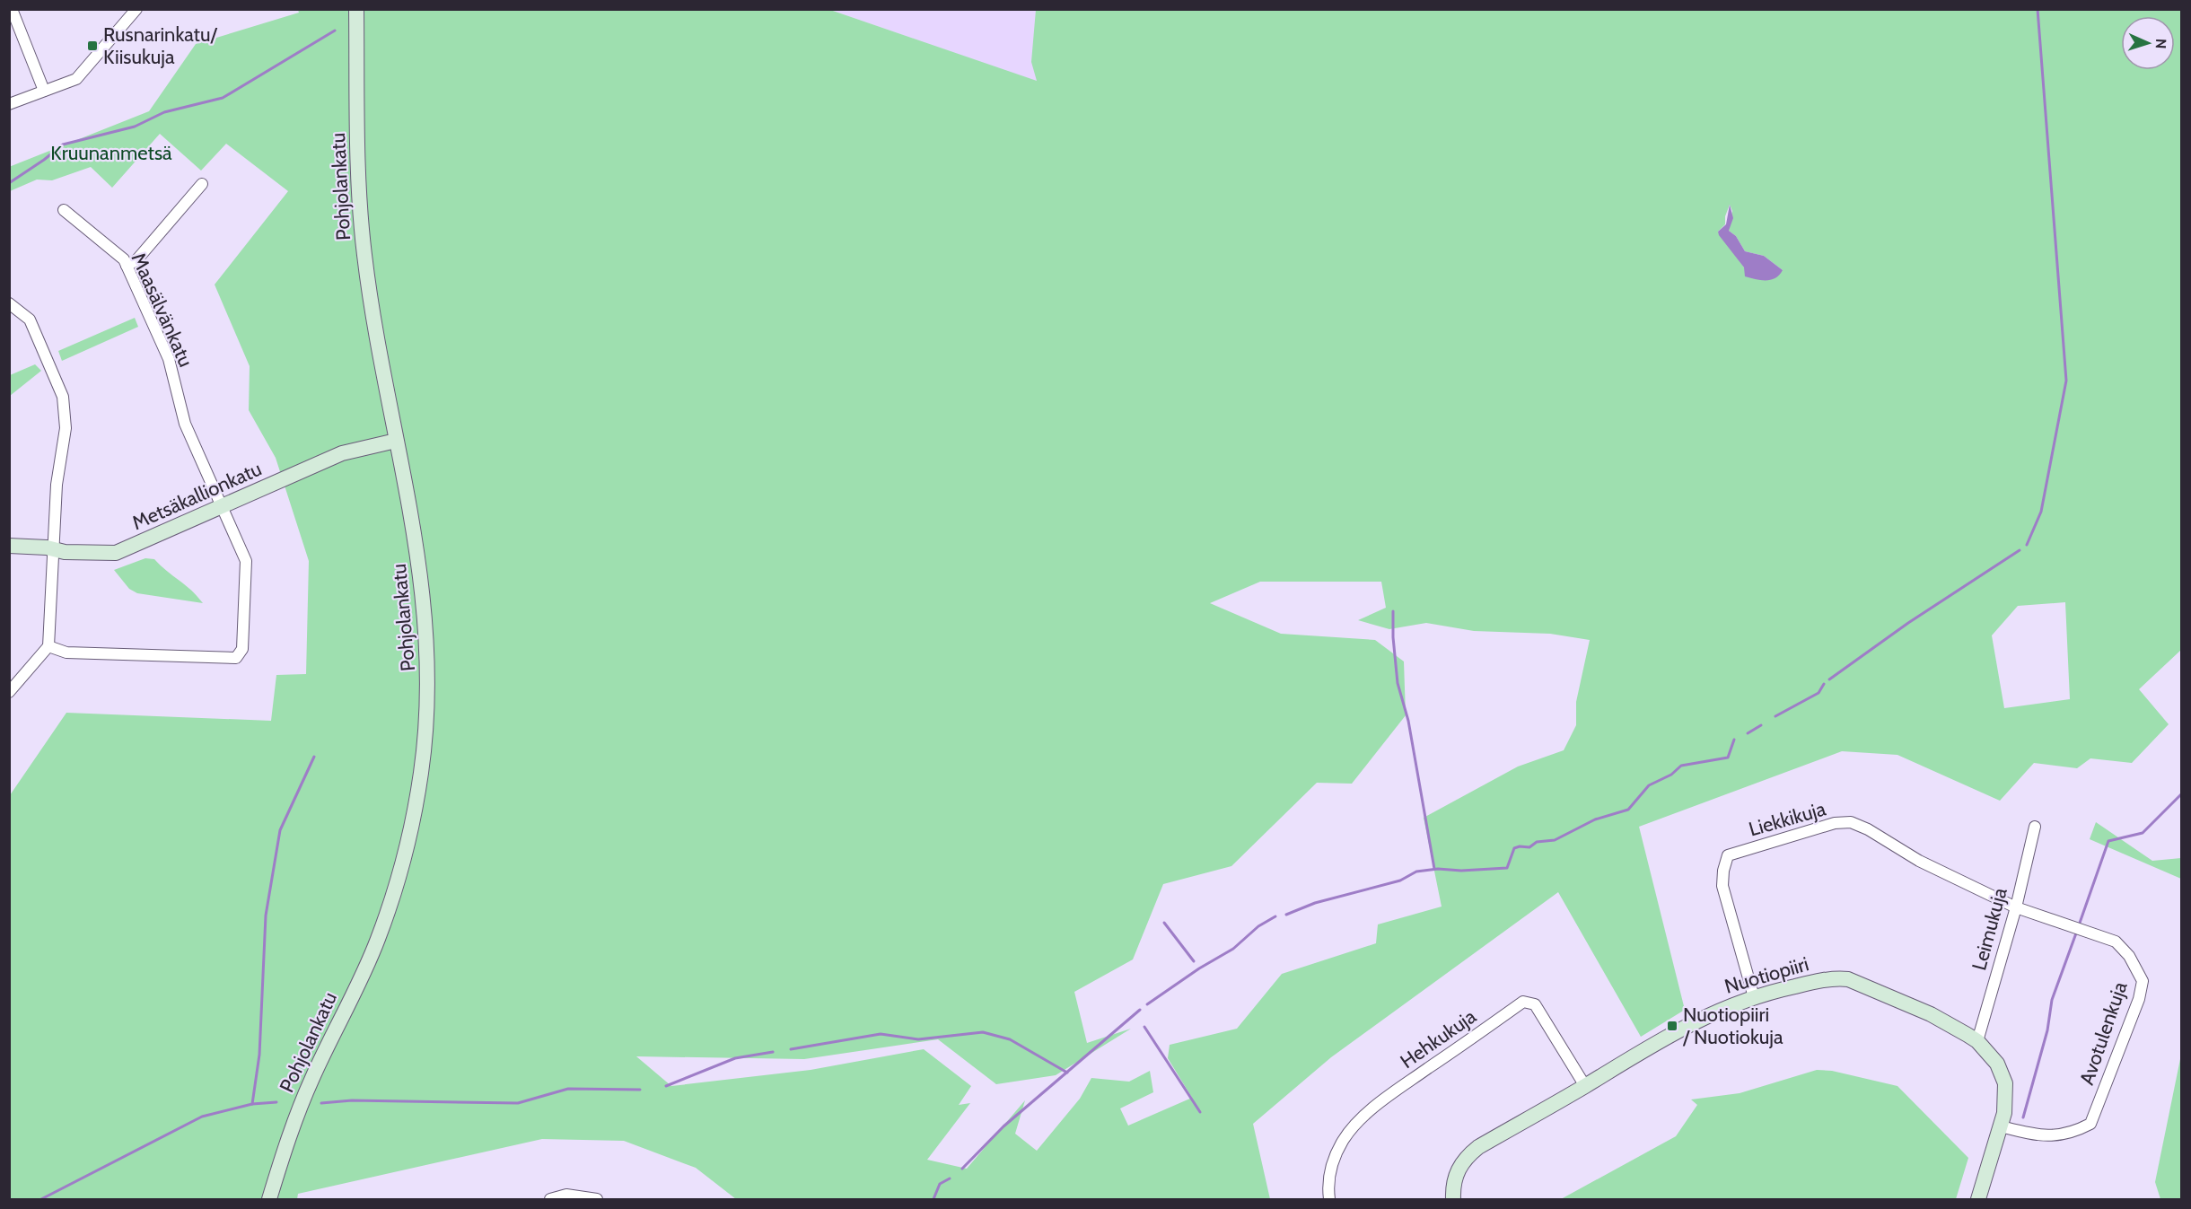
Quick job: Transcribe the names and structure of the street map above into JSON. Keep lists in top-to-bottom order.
{
  "streets": {
    "main road": ["Pohjolankatu", "Metsäkallionkatu", "Nuotiopiiri"],
    "street": [
      "Maasälvänkatu",
      "Liekkikuja",
      "Leimukuja",
      "Avotulenkuja",
      "Hehkukuja"
    ]
  },
  "crossings": [
    ["Pohjolankatu", "Metsäkallionkatu"],
    ["Maasälvänkatu", "Metsäkallionkatu"],
    ["Liekkikuja", "Leimukuja"],
    ["Liekkikuja", "Nuotiopiiri"],
    ["Liekkikuja", "Avotulenkuja"],
    ["Leimukuja", "Nuotiopiiri"],
    ["Leimukuja", "Avotulenkuja"],
    ["Nuotiopiiri", "Avotulenkuja"],
    ["Nuotiopiiri", "Hehkukuja"]
  ],
  "parks": ["Kruunanmetsä"],
  "places": {
    "transit": ["Rusnarinkatu/ Kiisukuja", "Nuotiopiiri / Nuotiokuja"]
  },
  "north": "right"
}
